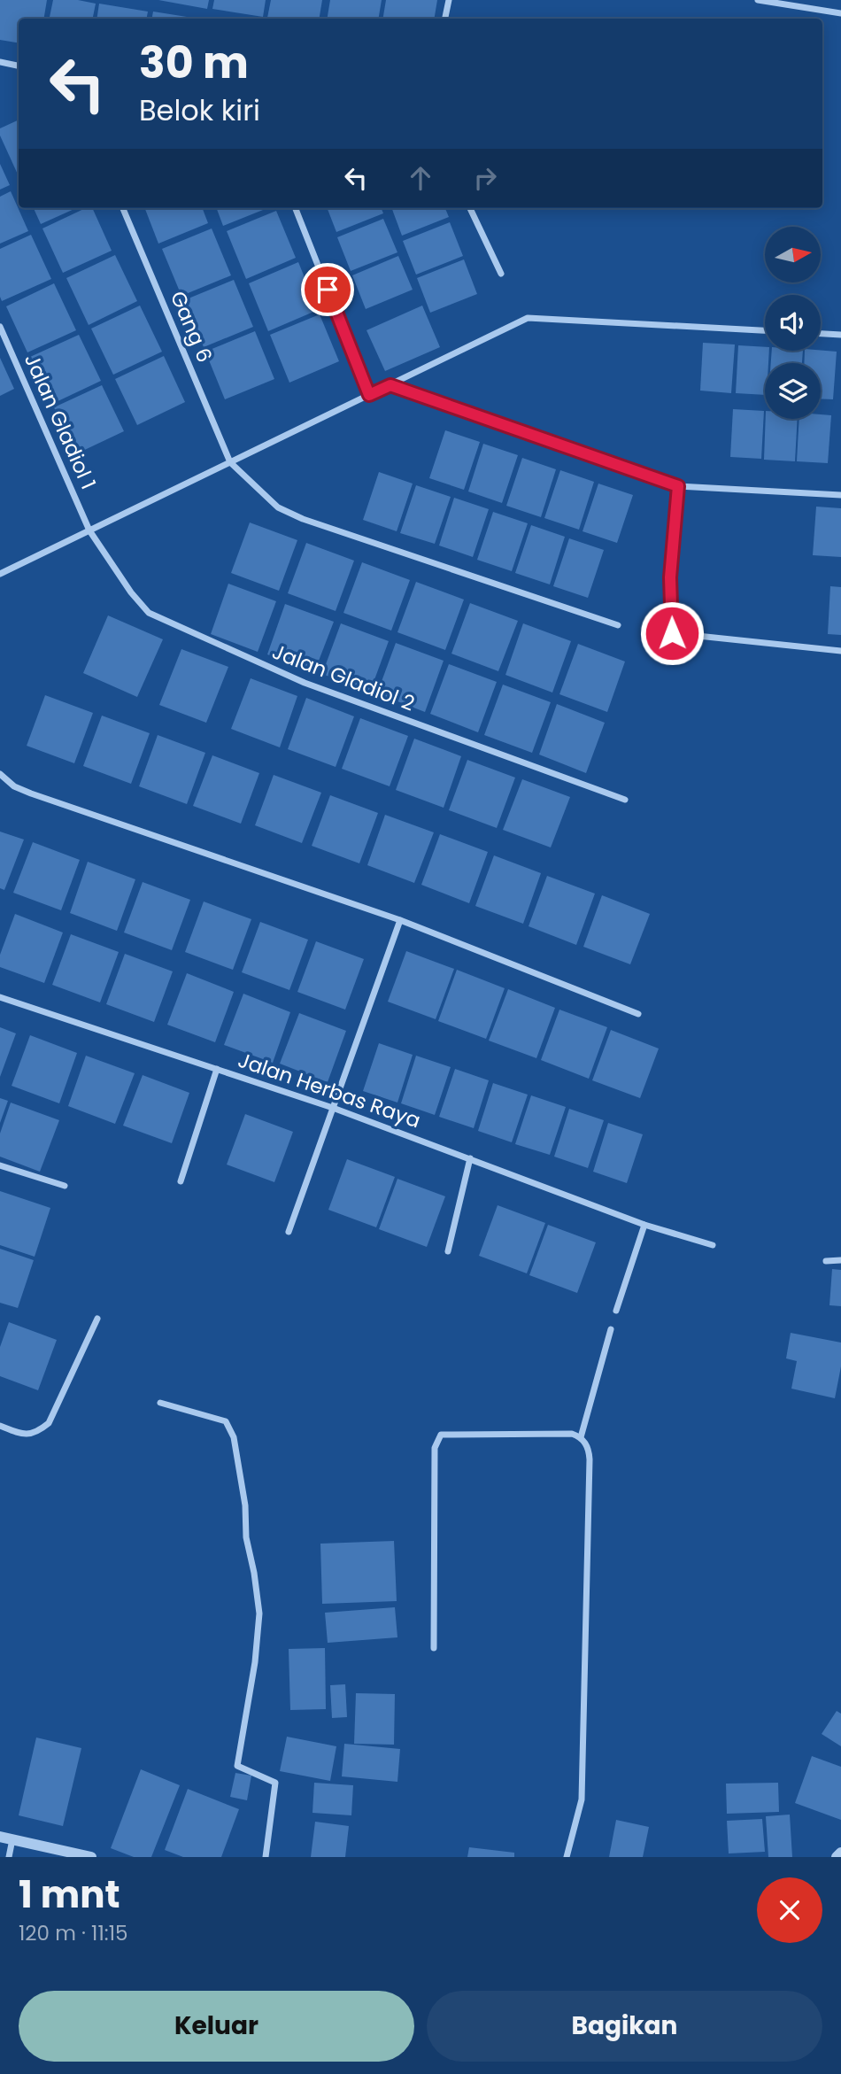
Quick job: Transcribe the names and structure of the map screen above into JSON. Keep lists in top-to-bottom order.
{
  "streets": {
    "street": [
      "Gang 6",
      "Jalan Gladiol 1",
      "Jalan Gladiol 2",
      "Jalan Herbas Raya"
    ]
  },
  "crossings": [
    ["Jalan Gladiol 1", "Jalan Gladiol 2"]
  ],
  "north": "right",
  "page": {
    "turn": ["30 m", "Belok kiri"],
    "heading": ["1 mnt", "120 m · 11:15"],
    "buttons": ["Keluar", "Bagikan"]
  }
}
